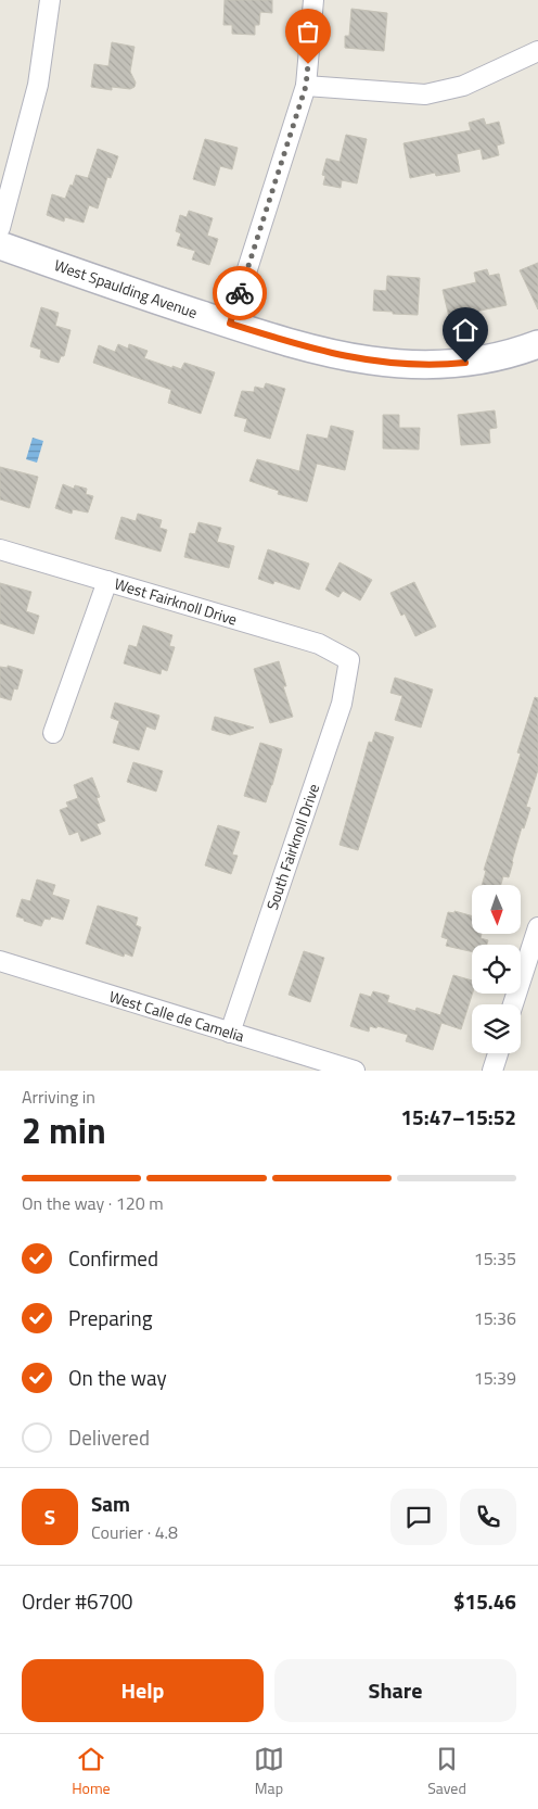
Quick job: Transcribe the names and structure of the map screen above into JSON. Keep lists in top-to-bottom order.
{
  "streets": {
    "street": [
      "West Spaulding Avenue",
      "West Fairknoll Drive",
      "South Fairknoll Drive",
      "West Calle de Camelia"
    ]
  },
  "crossings": [
    ["West Fairknoll Drive", "South Fairknoll Drive"],
    ["South Fairknoll Drive", "West Calle de Camelia"]
  ],
  "north": "bottom",
  "page": {
    "heading": ["2 min", "Arriving in", "15:47–15:52"],
    "panel": [
      "Sam",
      "Courier · 4.8",
      "Order #6700",
      "$15.46"
    ],
    "bar": "On the way · 120 m",
    "list": [
      ["Confirmed", "15:35"],
      ["Preparing", "15:36"],
      ["On the way", "15:39"],
      "Delivered"
    ],
    "round": "S",
    "buttons": ["Help", "Share"],
    "tabs": ["Home", "Map", "Saved"]
  }
}
